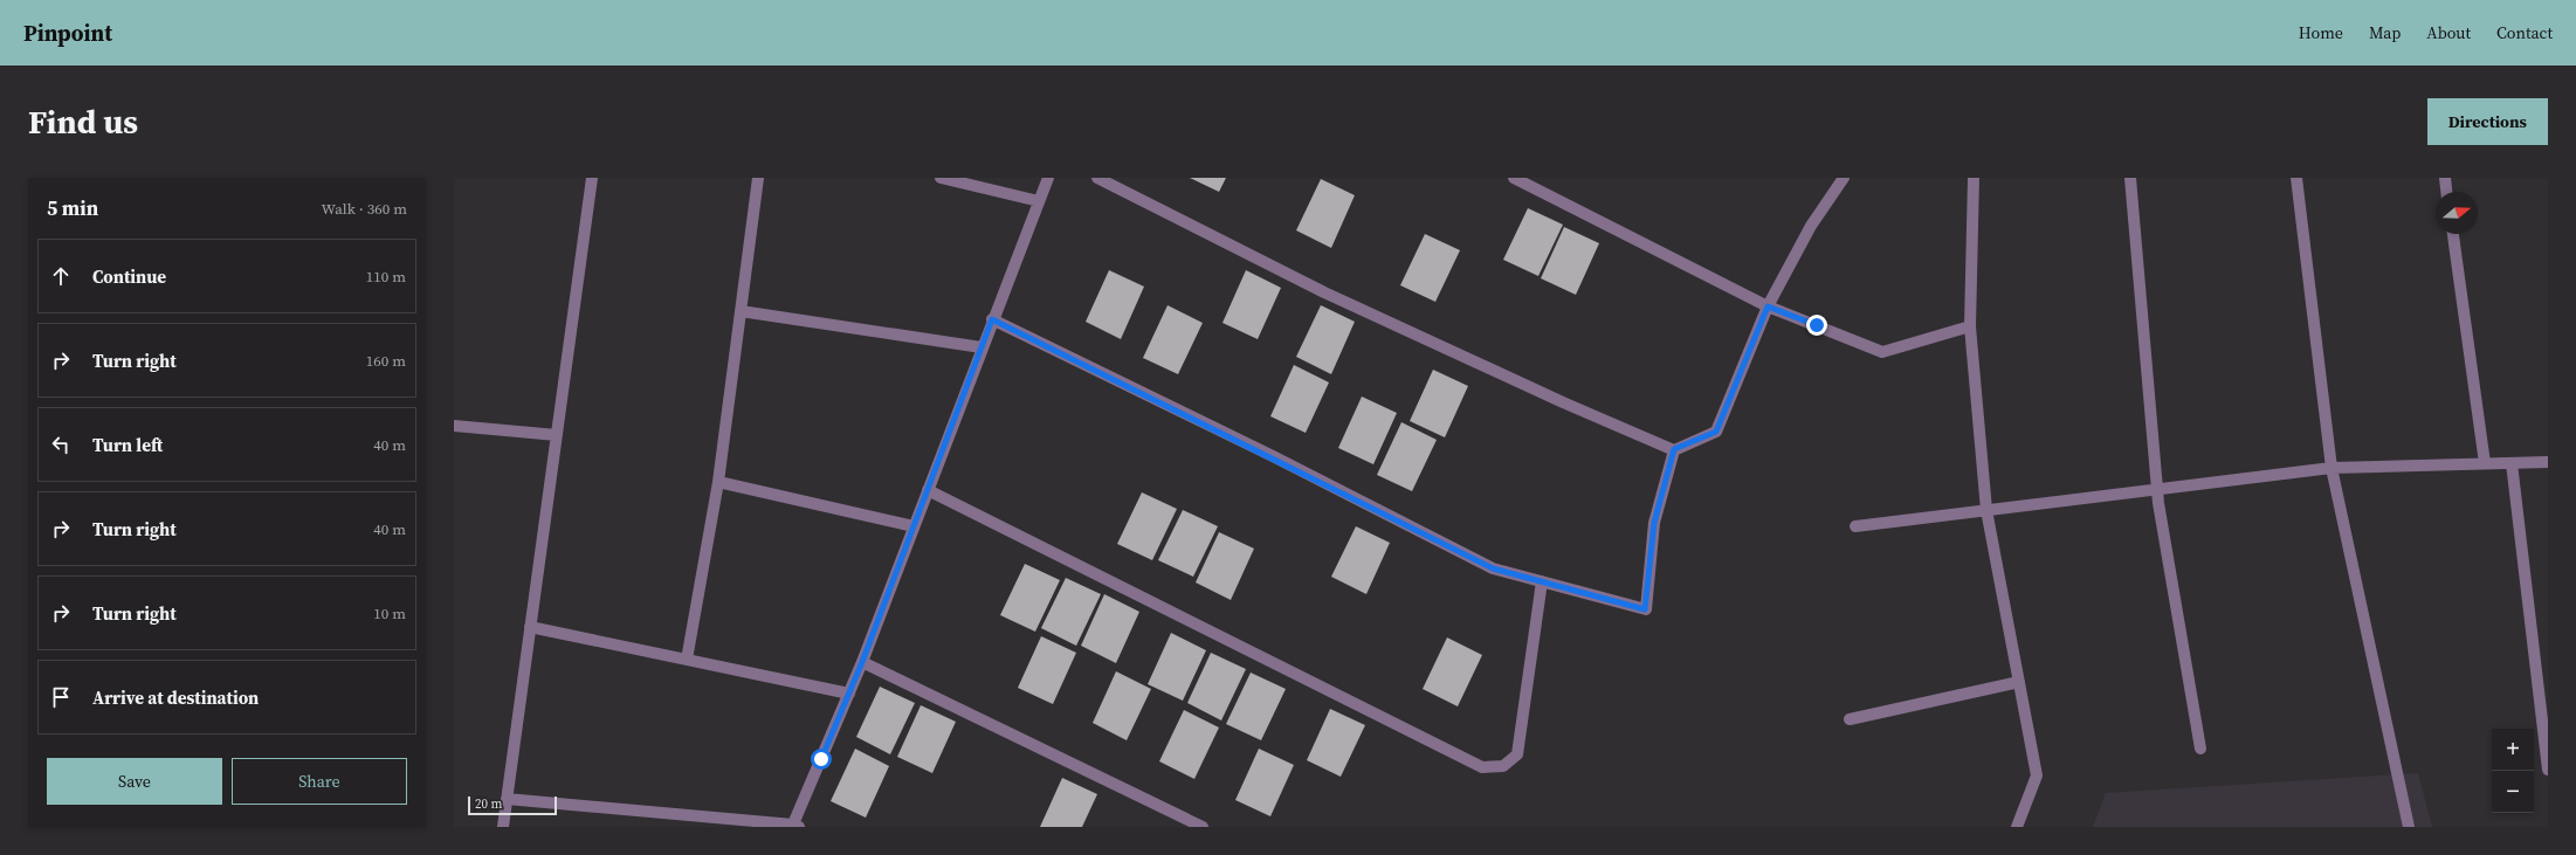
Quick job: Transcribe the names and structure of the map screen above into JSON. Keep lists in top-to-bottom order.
{
  "scale_bar": "20 m",
  "north": "right",
  "page": {
    "header": "Pinpoint",
    "nav": [
      "Home",
      "Map",
      "About",
      "Contact"
    ],
    "buttons": [
      "Directions",
      ["Save", "Share"]
    ],
    "title": "Find us",
    "heading": ["5 min", "Walk · 360 m"],
    "list": [
      ["Continue", "110 m"],
      ["Turn right", "160 m"],
      ["Turn left", "40 m"],
      ["Turn right", "40 m"],
      ["Turn right", "10 m"],
      "Arrive at destination"
    ],
    "map_buttons": ["+", "−"],
    "scale": "20 m"
  }
}
